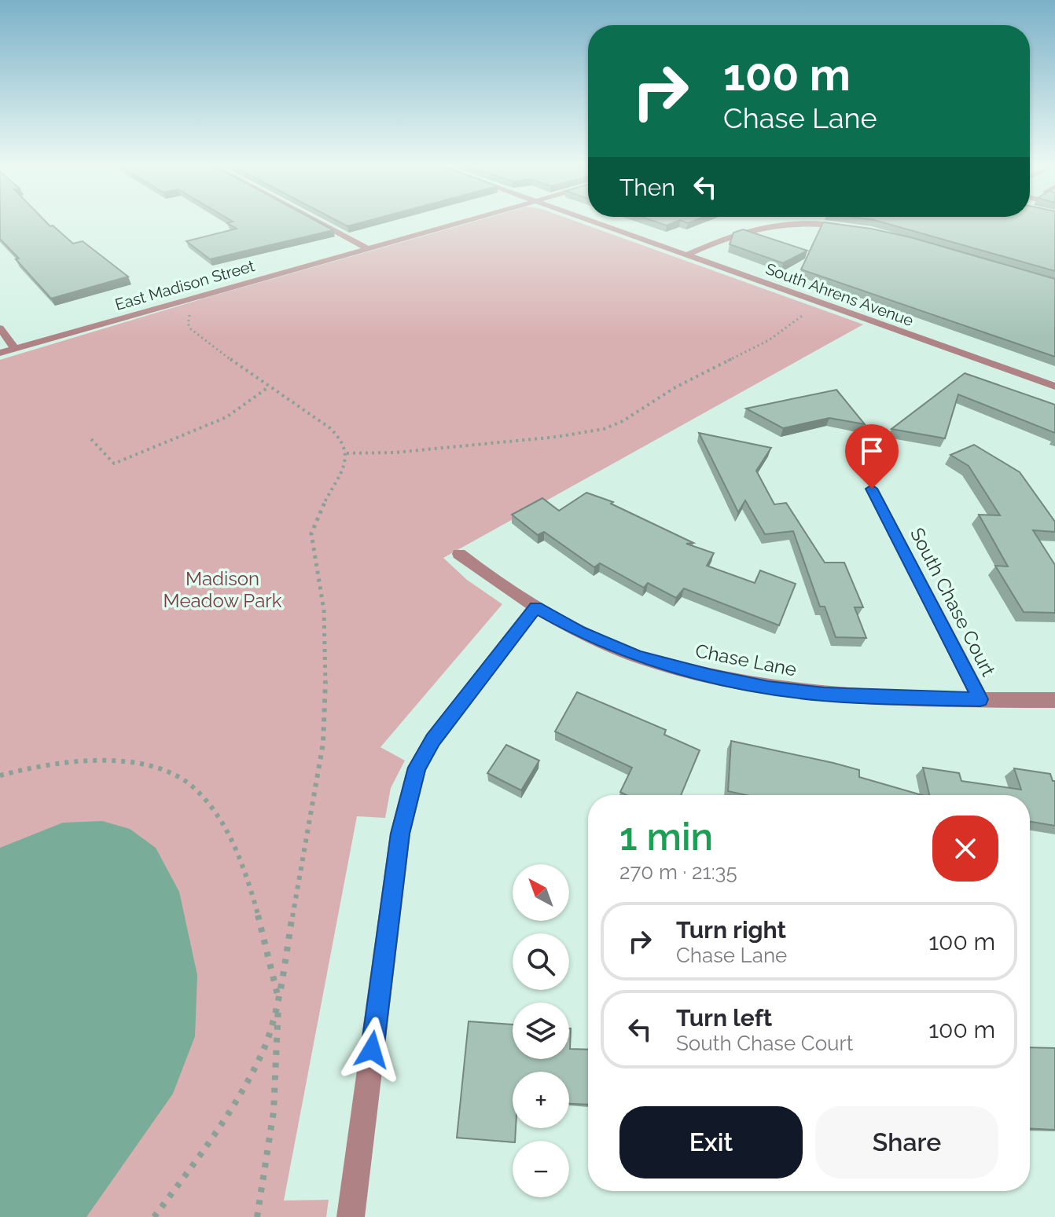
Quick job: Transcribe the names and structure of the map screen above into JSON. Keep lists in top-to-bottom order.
{
  "streets": {
    "street": [
      "East Madison Street",
      "South Ahrens Avenue",
      "South Chase Court",
      "Chase Lane"
    ]
  },
  "crossings": [
    ["South Chase Court", "Chase Lane"]
  ],
  "parks": ["Madison Meadow Park"],
  "north": "top left",
  "page": {
    "turn": ["100 m", "Chase Lane"],
    "then": "Then",
    "heading": ["1 min", "270 m · 21:35"],
    "map_buttons": ["+", "−"],
    "list": [
      {
        "name": "Turn right",
        "note": "Chase Lane",
        "value": "100 m"
      },
      {
        "name": "Turn left",
        "note": "South Chase Court",
        "value": "100 m"
      }
    ],
    "buttons": ["Exit", "Share"]
  }
}
